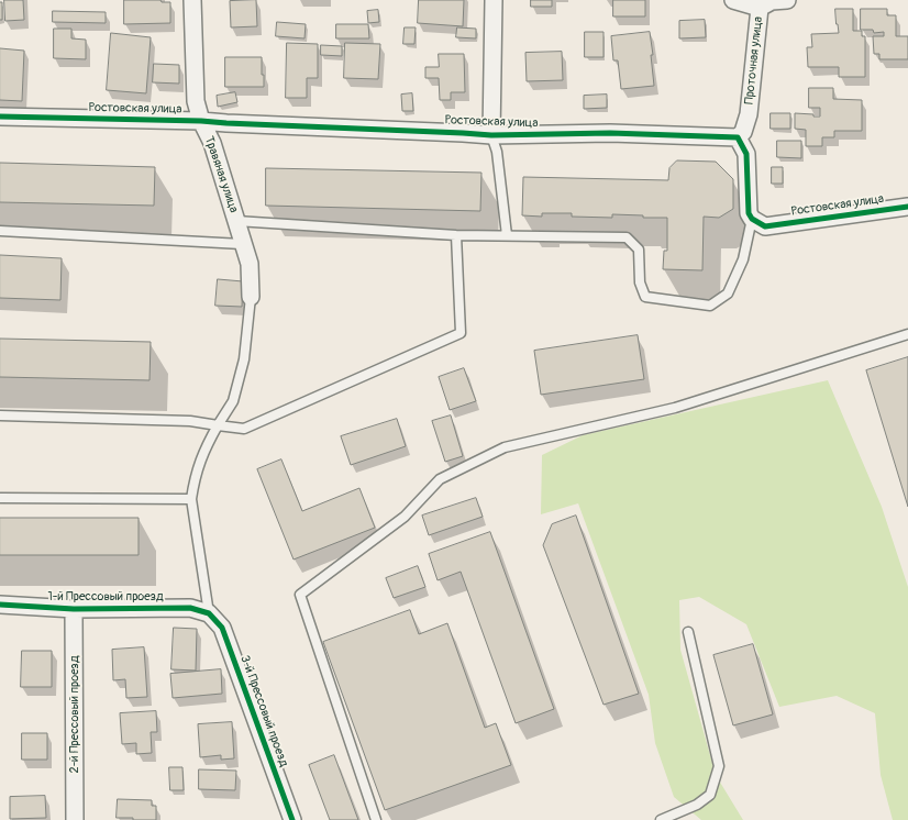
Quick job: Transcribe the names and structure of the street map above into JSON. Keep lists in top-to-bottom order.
{
  "streets": {
    "street": [
      "Проточная улица",
      "Ростовская улица",
      "Травяная улица",
      "1-й Прессовый проезд",
      "3-й Прессовый проезд",
      "2-й Прессовый проезд"
    ]
  },
  "crossings": [
    ["Проточная улица", "Ростовская улица"],
    ["Ростовская улица", "Травяная улица"],
    ["1-й Прессовый проезд", "3-й Прессовый проезд"],
    ["1-й Прессовый проезд", "2-й Прессовый проезд"]
  ]
}
